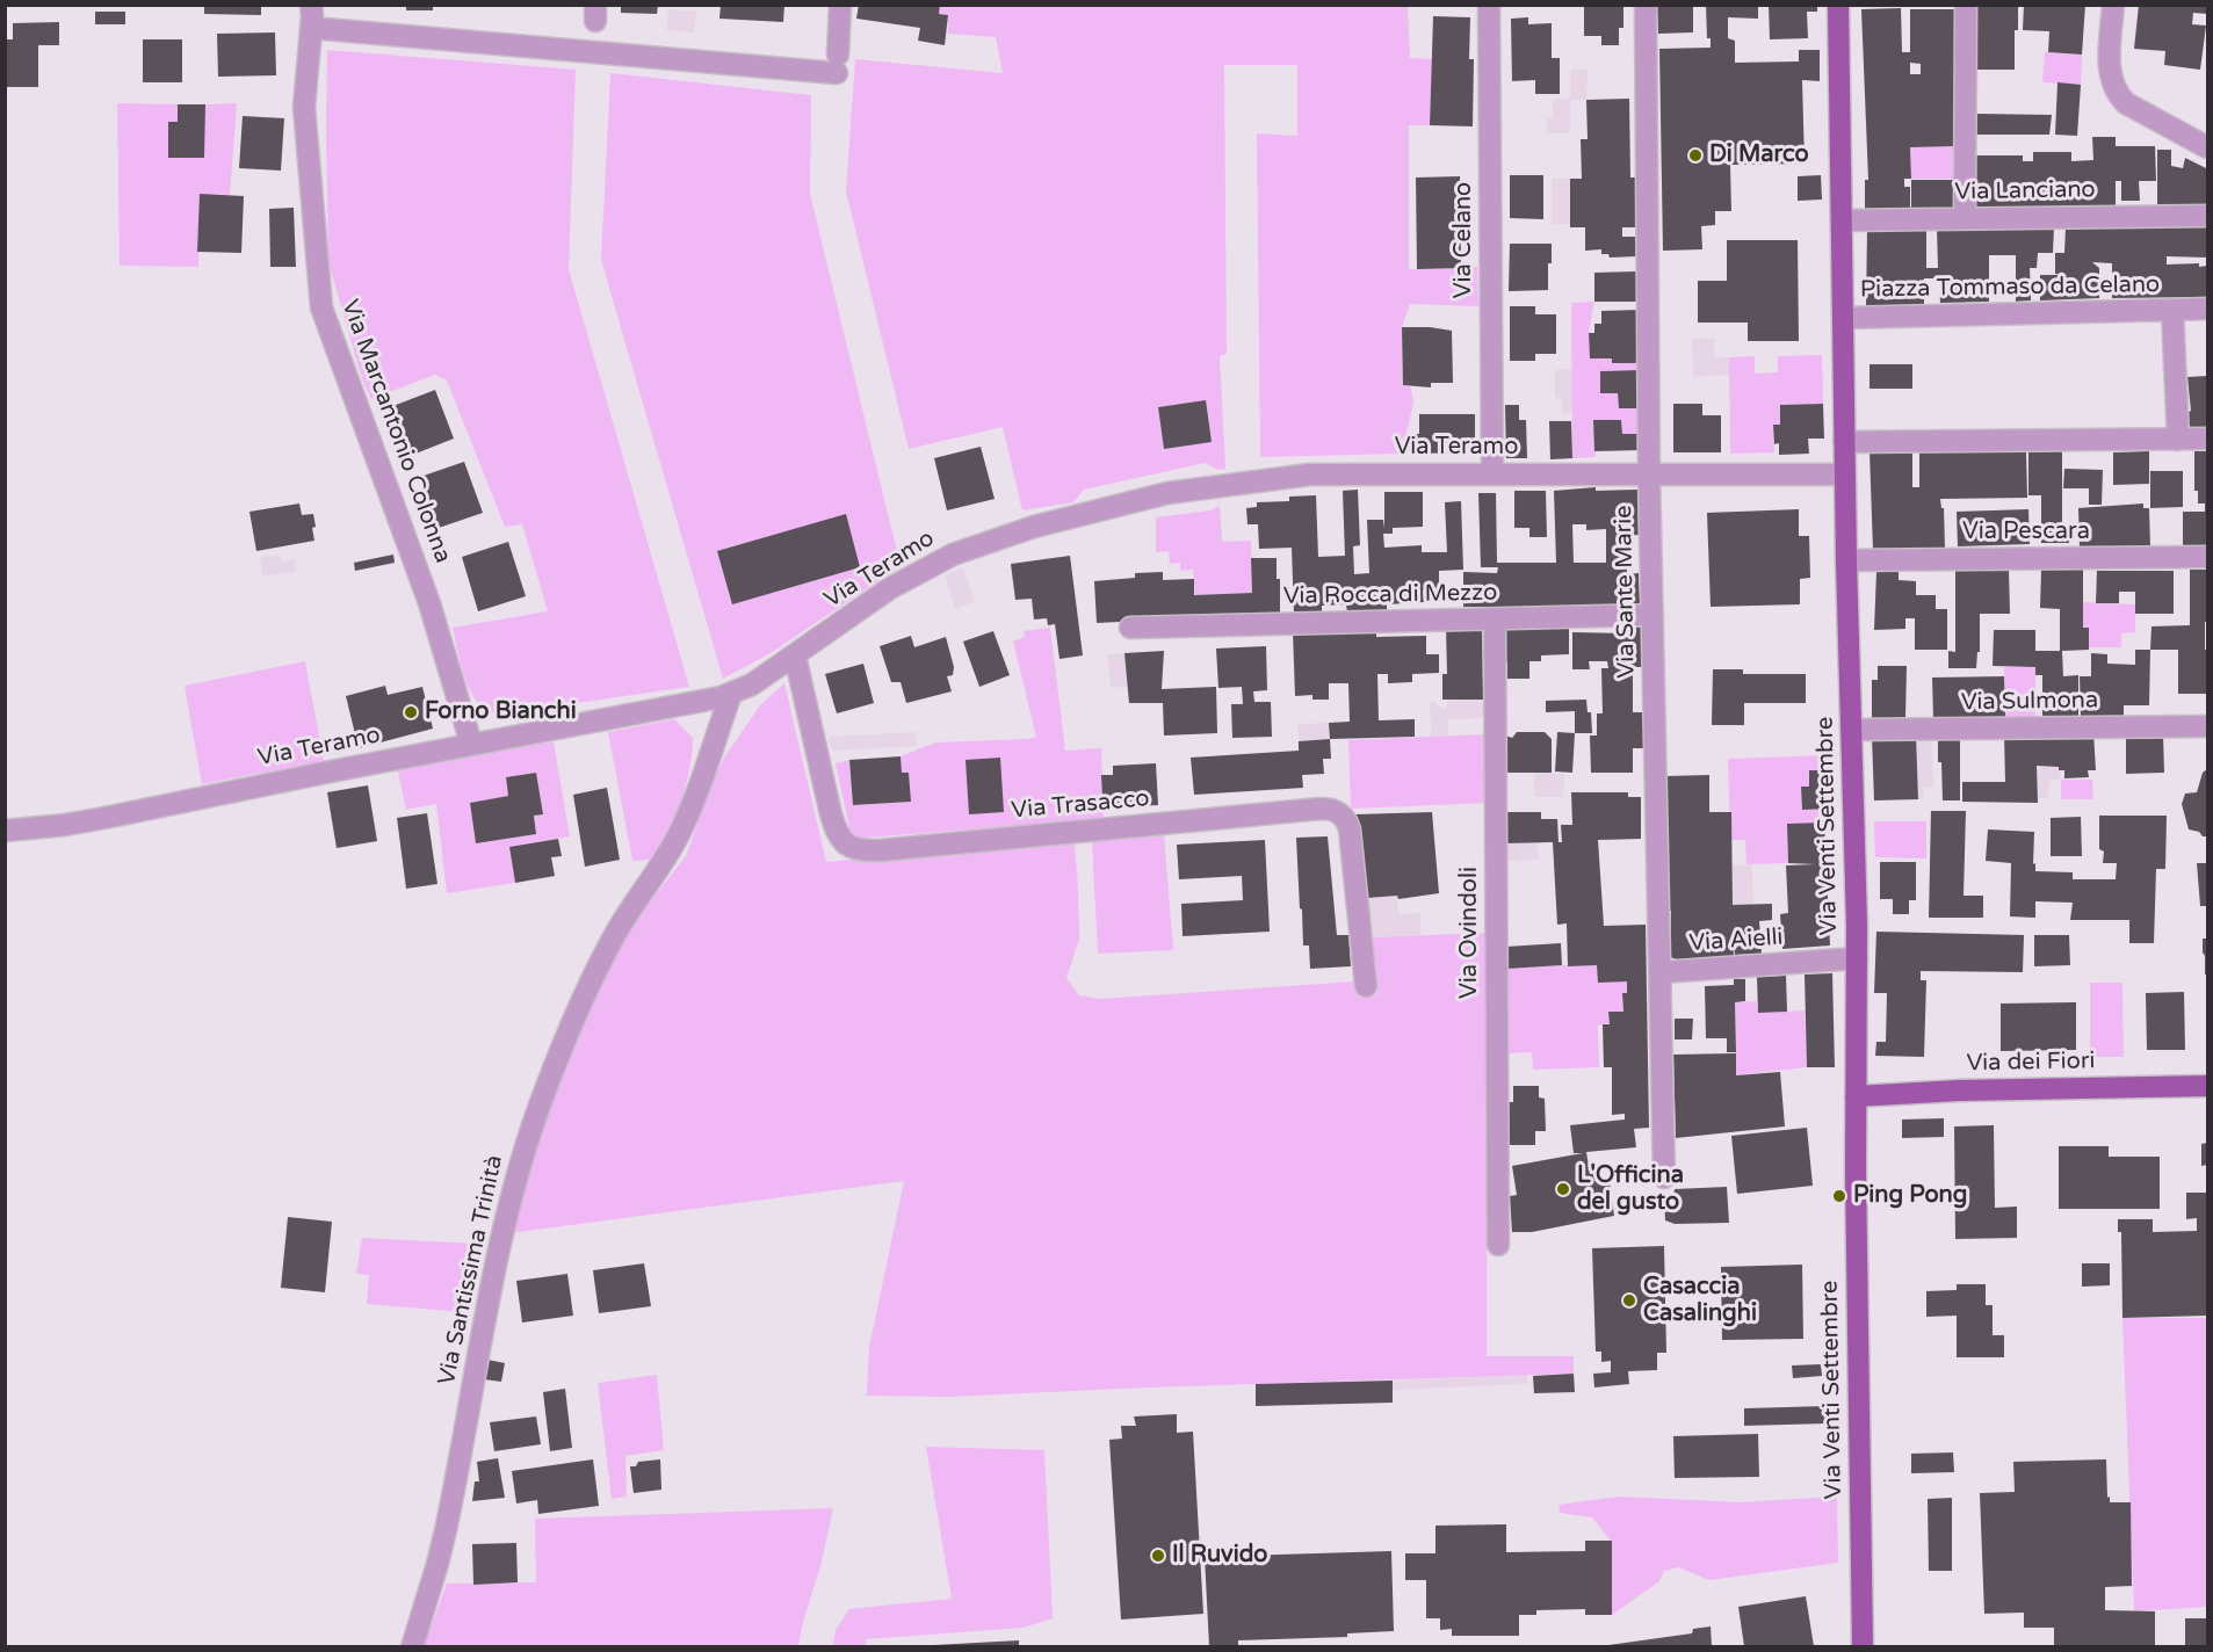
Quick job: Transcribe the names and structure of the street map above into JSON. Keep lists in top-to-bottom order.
{
  "streets": {
    "main road": ["Via Venti Settembre", "Via dei Fiori"],
    "street": [
      "Via Lanciano",
      "Via Celano",
      "Piazza Tommaso da Celano",
      "Via Marcantonio Colonna",
      "Via Teramo",
      "Via Pescara",
      "Via Sante Marie",
      "Via Rocca di Mezzo",
      "Via Sulmona",
      "Via Trasacco",
      "Via Ovindoli",
      "Via Aielli",
      "Via Santissima Trinità"
    ]
  },
  "crossings": [
    ["Via Lanciano", "Via Venti Settembre"],
    ["Via Celano", "Via Teramo"],
    ["Piazza Tommaso da Celano", "Via Venti Settembre"],
    ["Via Marcantonio Colonna", "Via Teramo"],
    ["Via Teramo", "Via Sante Marie"],
    ["Via Teramo", "Via Trasacco"],
    ["Via Teramo", "Via Venti Settembre"],
    ["Via Teramo", "Via Santissima Trinità"],
    ["Via Pescara", "Via Venti Settembre"],
    ["Via Sante Marie", "Via Rocca di Mezzo"],
    ["Via Sante Marie", "Via Aielli"],
    ["Via Rocca di Mezzo", "Via Ovindoli"],
    ["Via Sulmona", "Via Venti Settembre"],
    ["Via Venti Settembre", "Via Aielli"],
    ["Via Venti Settembre", "Via dei Fiori"]
  ],
  "places": [
    "Di Marco",
    "Forno Bianchi",
    "L'Officina del gusto",
    "Ping Pong",
    "Casaccia Casalinghi",
    "Il Ruvido"
  ]
}
